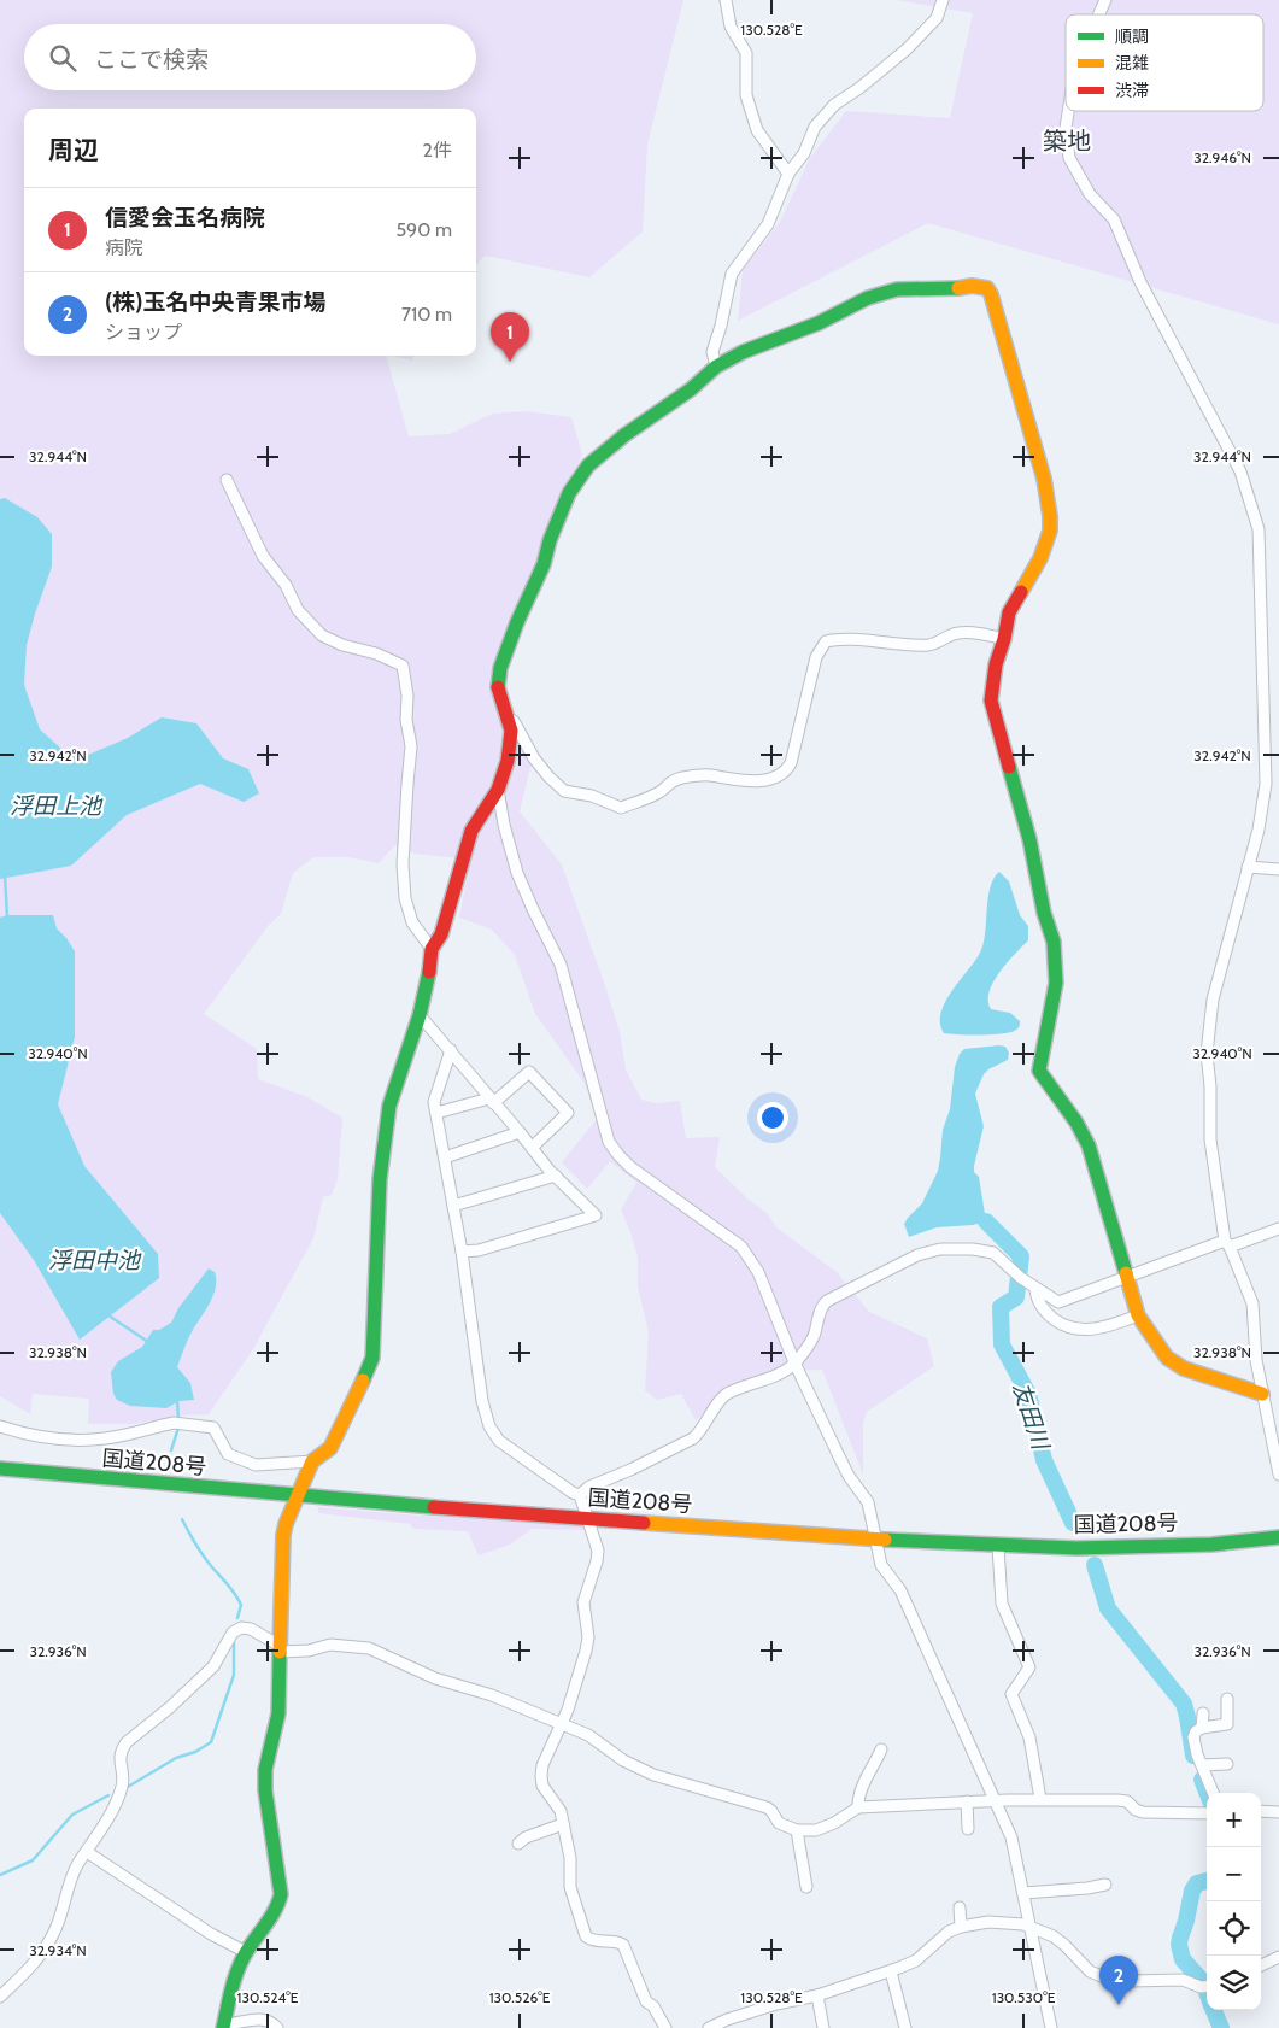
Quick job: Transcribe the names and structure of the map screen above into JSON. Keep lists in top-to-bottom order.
{
  "streets": {
    "main road": ["国道208号"]
  },
  "districts": ["築地"],
  "water": ["浮田上池", "浮田中池", "友田川"],
  "legend": ["順調", "混雑", "渋滞"],
  "page": {
    "search": "ここで検索",
    "heading": ["周辺", "2件"],
    "list": [
      {
        "mark": "1",
        "name": "信愛会玉名病院",
        "note": "病院",
        "value": "590 m"
      },
      {
        "mark": "2",
        "name": "(株)玉名中央青果市場",
        "note": "ショップ",
        "value": "710 m"
      }
    ],
    "pins": ["1", "2"],
    "map_buttons": ["+", "−"]
  },
  "coordinates": [
    "130.528°E",
    "32.946°N",
    "32.944°N",
    "32.942°N",
    "32.940°N",
    "32.938°N",
    "32.936°N",
    "32.934°N",
    "130.524°E",
    "130.526°E",
    "130.530°E"
  ]
}
